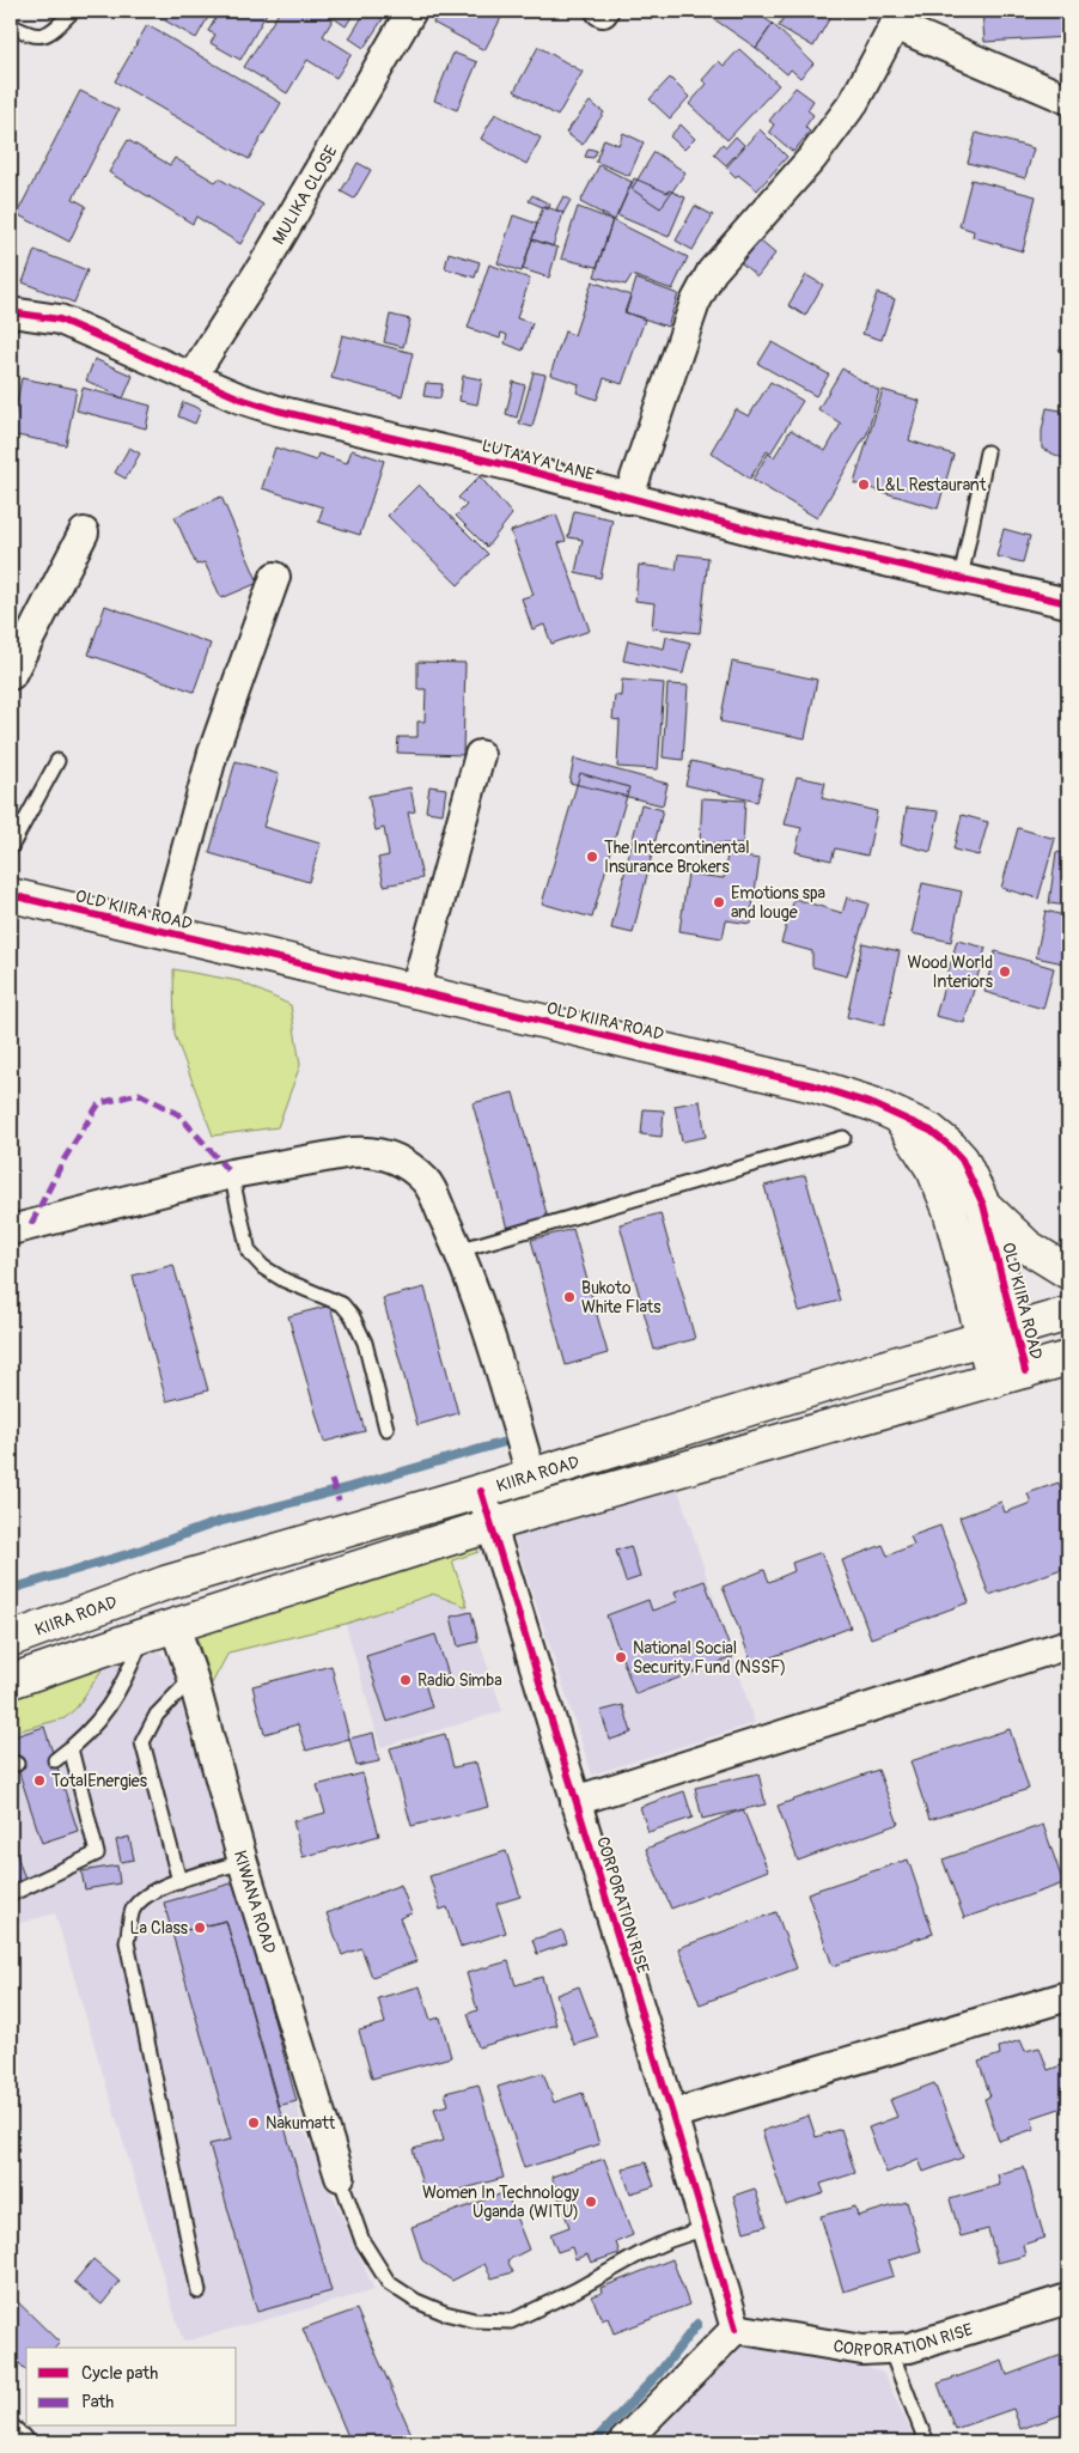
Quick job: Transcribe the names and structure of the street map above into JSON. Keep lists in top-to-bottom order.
{
  "streets": {
    "main road": ["OLD KIIRA ROAD", "KIIRA ROAD"],
    "street": [
      "MULIKA CLOSE",
      "LUTAAYA LANE",
      "KIWANA ROAD",
      "CORPORATION RISE"
    ]
  },
  "crossings": [
    ["MULIKA CLOSE", "LUTAAYA LANE"],
    ["OLD KIIRA ROAD", "KIIRA ROAD"],
    ["KIIRA ROAD", "CORPORATION RISE"]
  ],
  "places": [
    "L&L Restaurant",
    "The Intercontinental Insurance Brokers",
    "Emotions spa and louge",
    "Wood World Interiors",
    "Bukoto White Flats",
    "National Social Security Fund (NSSF)",
    "Radio Simba",
    "TotalEnergies",
    "La Class",
    "Nakumatt",
    "Women In Technology Uganda (WITU)"
  ],
  "legend": ["Cycle path", "Path"]
}
